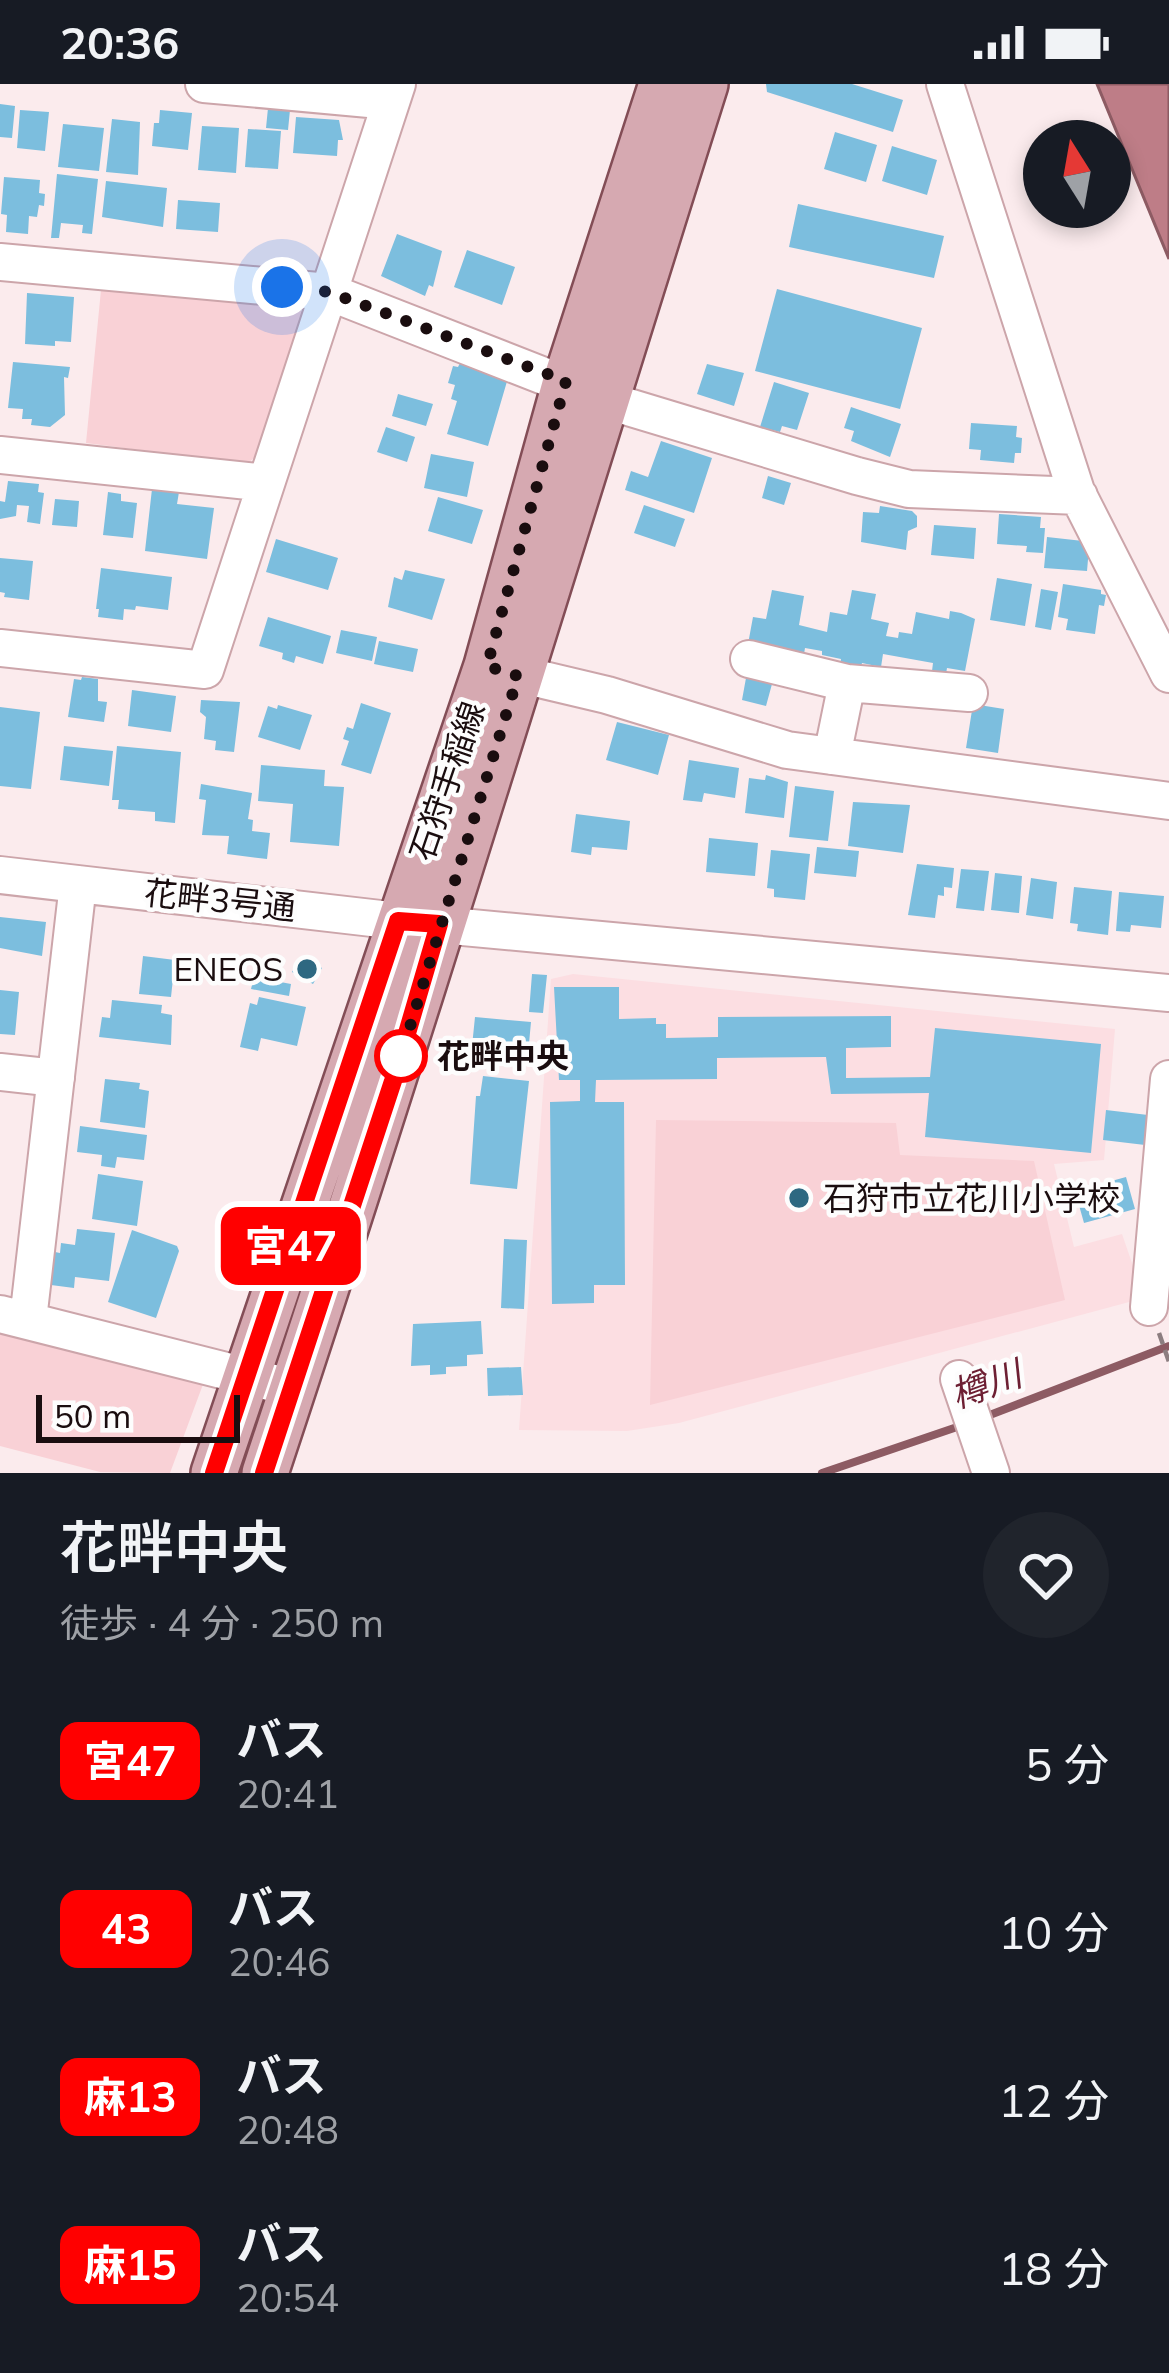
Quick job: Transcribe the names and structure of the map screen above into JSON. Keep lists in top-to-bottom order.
{
  "streets": {
    "main road": ["石狩手稲線"],
    "street": ["花畔3号通"]
  },
  "crossings": [
    ["石狩手稲線", "花畔3号通"]
  ],
  "water": ["樽川"],
  "places": ["ENEOS", "花畔中央", "石狩市立花川小学校"],
  "lines": ["bus line 宮47"],
  "scale_bar": "50 m",
  "north": "top",
  "page": {
    "status": "20:36",
    "on_map": "宮47",
    "scale": "50 m",
    "heading": ["花畔中央", "徒歩 · 4 分 · 250 m"],
    "list": [
      {
        "mark": "宮47",
        "name": "バス",
        "note": "20:41",
        "value": "5 分"
      },
      {
        "mark": "43",
        "name": "バス",
        "note": "20:46",
        "value": "10 分"
      },
      {
        "mark": "麻13",
        "name": "バス",
        "note": "20:48",
        "value": "12 分"
      },
      {
        "mark": "麻15",
        "name": "バス",
        "note": "20:54",
        "value": "18 分"
      }
    ]
  }
}
